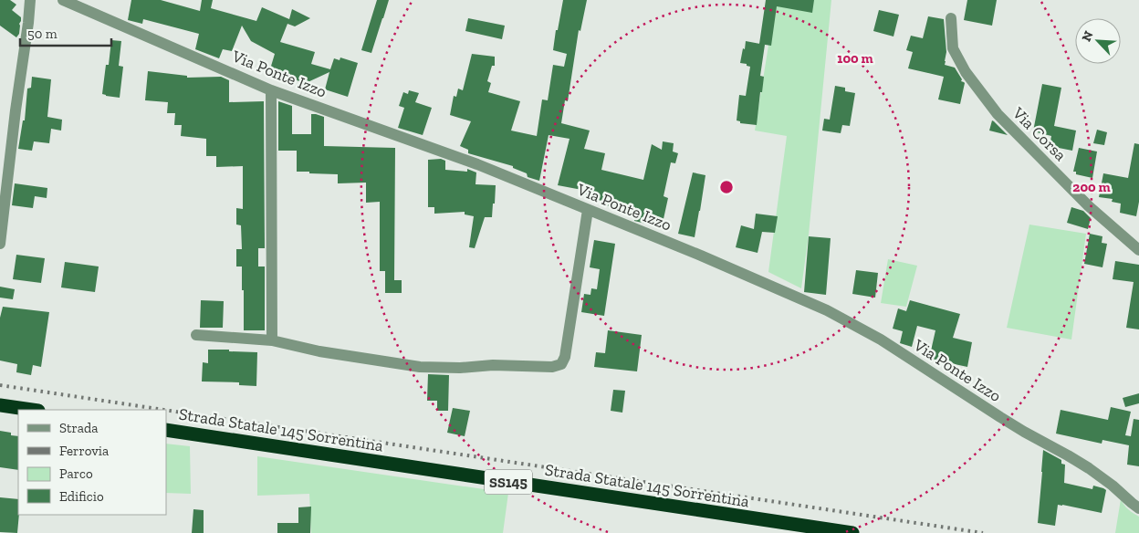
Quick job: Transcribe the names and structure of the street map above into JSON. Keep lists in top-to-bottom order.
{
  "streets": {
    "highway": ["Strada Statale 145 Sorrentina", "SS145"],
    "street": ["Via Ponte Izzo", "Via Corsa"]
  },
  "legend": [
    "Strada",
    "Ferrovia",
    "Parco",
    "Edificio"
  ],
  "scale_bar": "50 m",
  "north": "top left",
  "rings": ["100 m", "200 m"]
}
